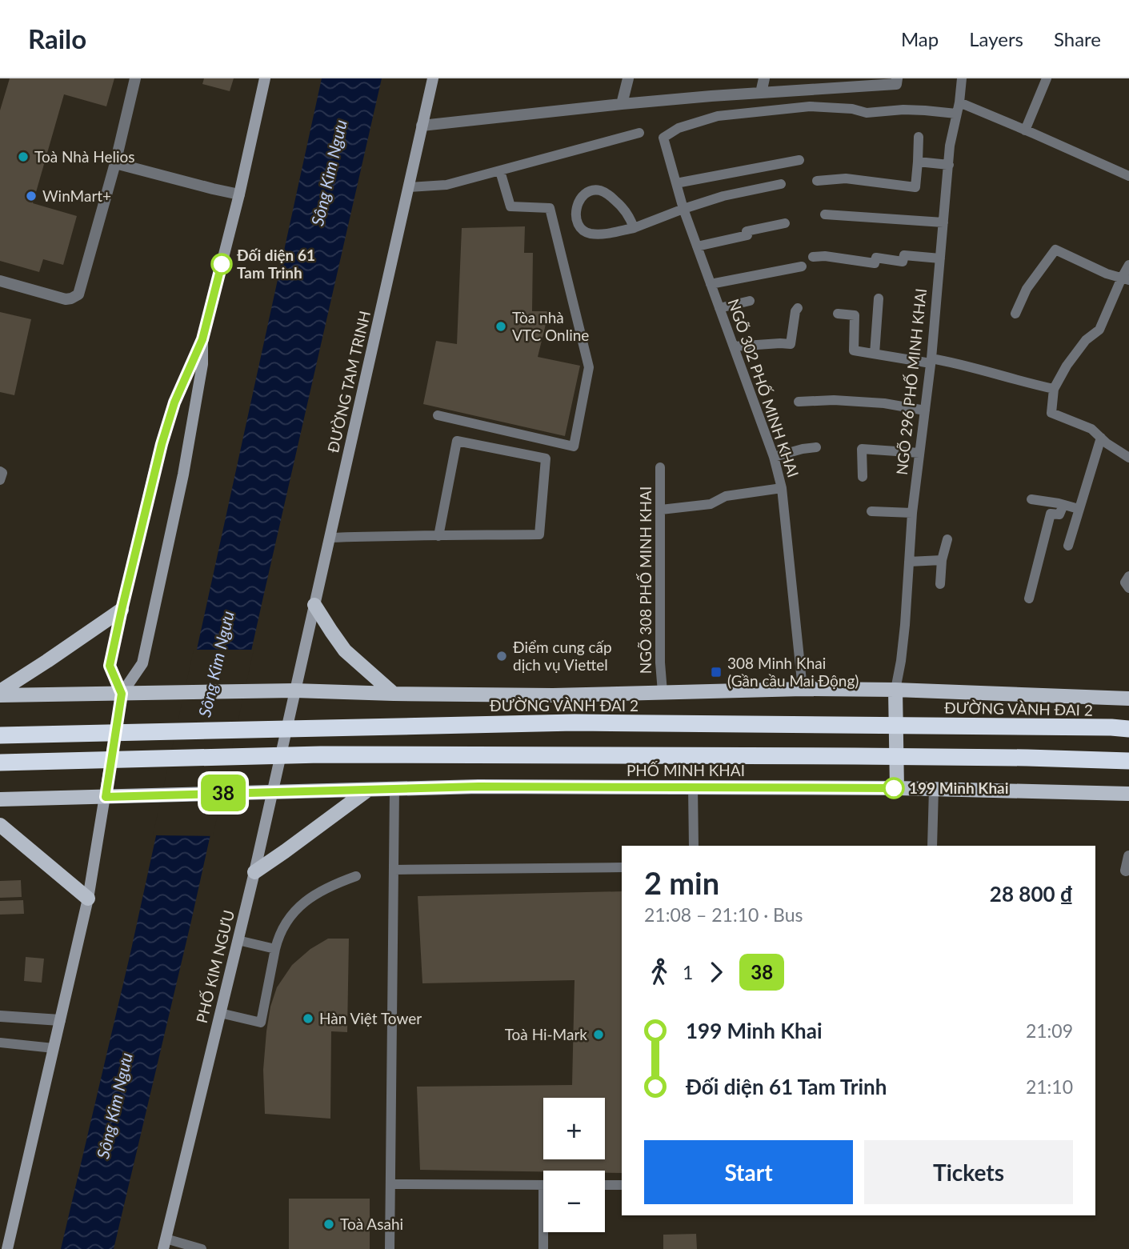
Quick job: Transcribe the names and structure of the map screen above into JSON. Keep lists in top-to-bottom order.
{
  "streets": {
    "highway": ["ĐƯỜNG VÀNH ĐAI 2"],
    "main road": ["ĐƯỜNG TAM TRINH", "PHỐ MINH KHAI", "PHỐ KIM NGƯU"],
    "lane": ["NGÕ 296 PHỐ MINH KHAI", "NGÕ 302 PHỐ MINH KHAI", "NGÕ 308 PHỐ MINH KHAI"]
  },
  "crossings": [
    ["ĐƯỜNG TAM TRINH", "PHỐ KIM NGƯU"],
    ["NGÕ 296 PHỐ MINH KHAI", "NGÕ 302 PHỐ MINH KHAI"],
    ["PHỐ MINH KHAI", "PHỐ KIM NGƯU"]
  ],
  "water": ["Sông Kim Ngưu"],
  "places": {
    "other": [
      "Toà Nhà Helios",
      "WinMart+",
      "Đối diện 61 Tam Trinh",
      "Tòa nhà VTC Online",
      "Điểm cung cấp dịch vụ Viettel",
      "199 Minh Khai",
      "Hàn Việt Tower",
      "Toà Hi-Mark",
      "Toà Asahi"
    ],
    "transit": ["308 Minh Khai (Gần cầu Mai Động)"]
  },
  "lines": ["bus line 38"],
  "page": {
    "header": "Railo",
    "nav": ["Map", "Layers", "Share"],
    "on_map": "38",
    "heading": ["2 min", "21:08 – 21:10 · Bus", "28 800 ₫"],
    "legs": ["1", "38"],
    "list": [
      {
        "name": "199 Minh Khai",
        "value": "21:09"
      },
      {
        "name": "Đối diện 61 Tam Trinh",
        "value": "21:10"
      }
    ],
    "map_buttons": ["+", "−"],
    "buttons": ["Start", "Tickets"]
  }
}
